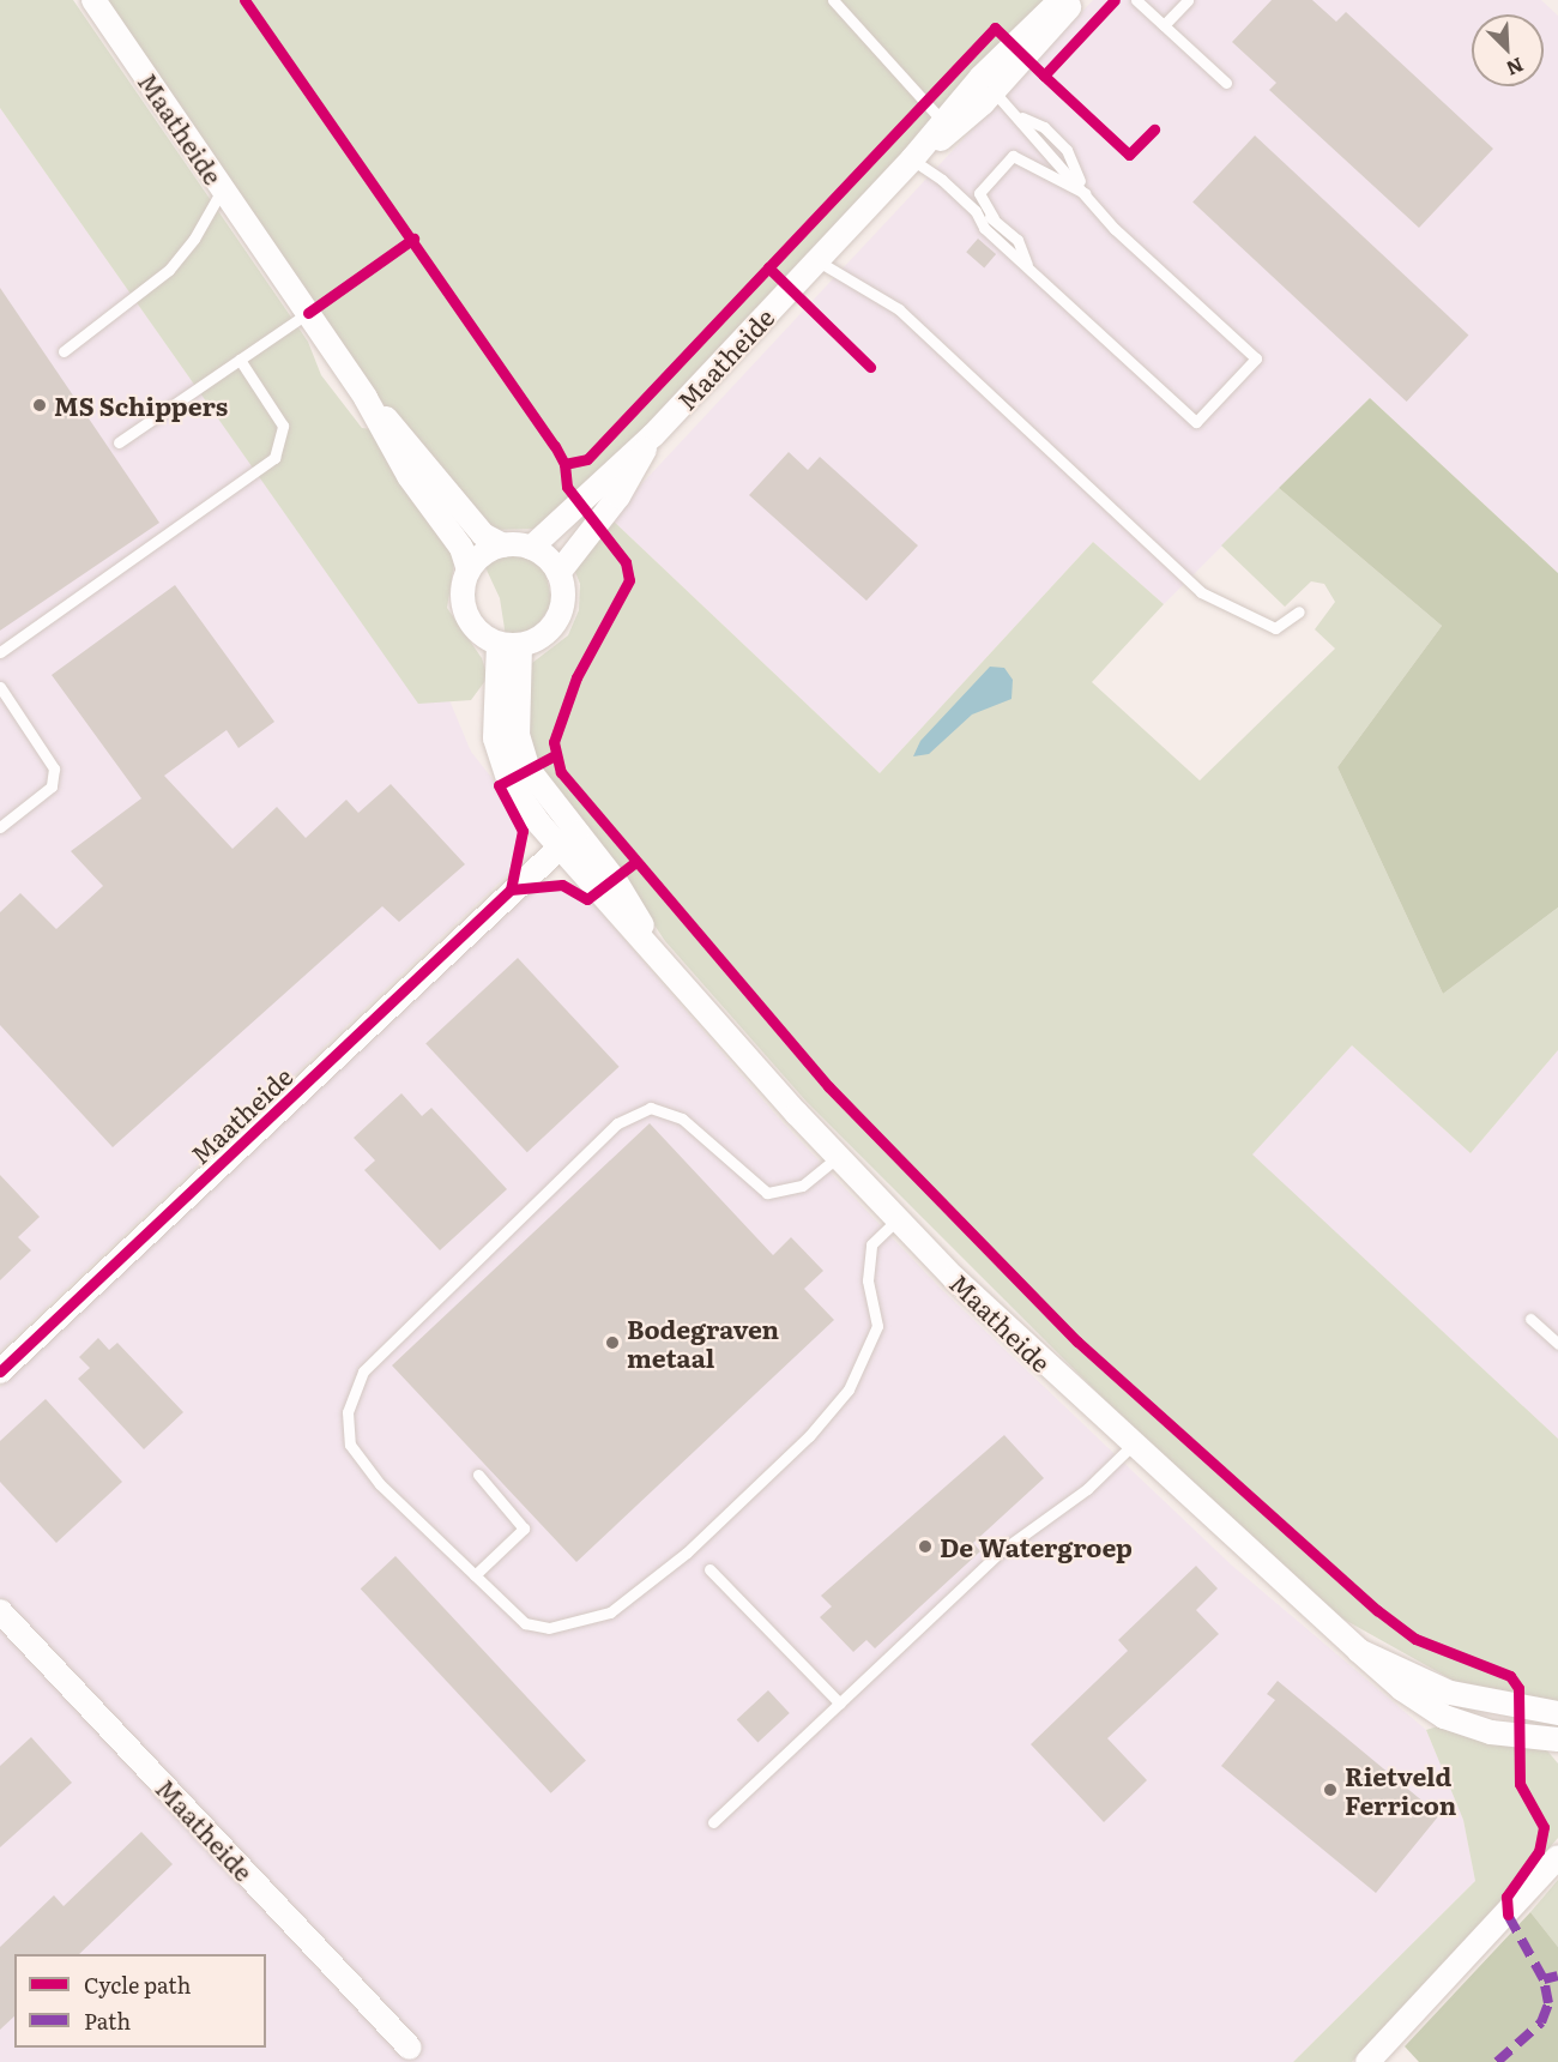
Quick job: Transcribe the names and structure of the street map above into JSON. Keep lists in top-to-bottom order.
{
  "streets": {
    "street": ["Maatheide"]
  },
  "places": [
    "MS Schippers",
    "Bodegraven metaal",
    "De Watergroep",
    "Rietveld Ferricon"
  ],
  "legend": ["Cycle path", "Path"],
  "north": "bottom right"
}
